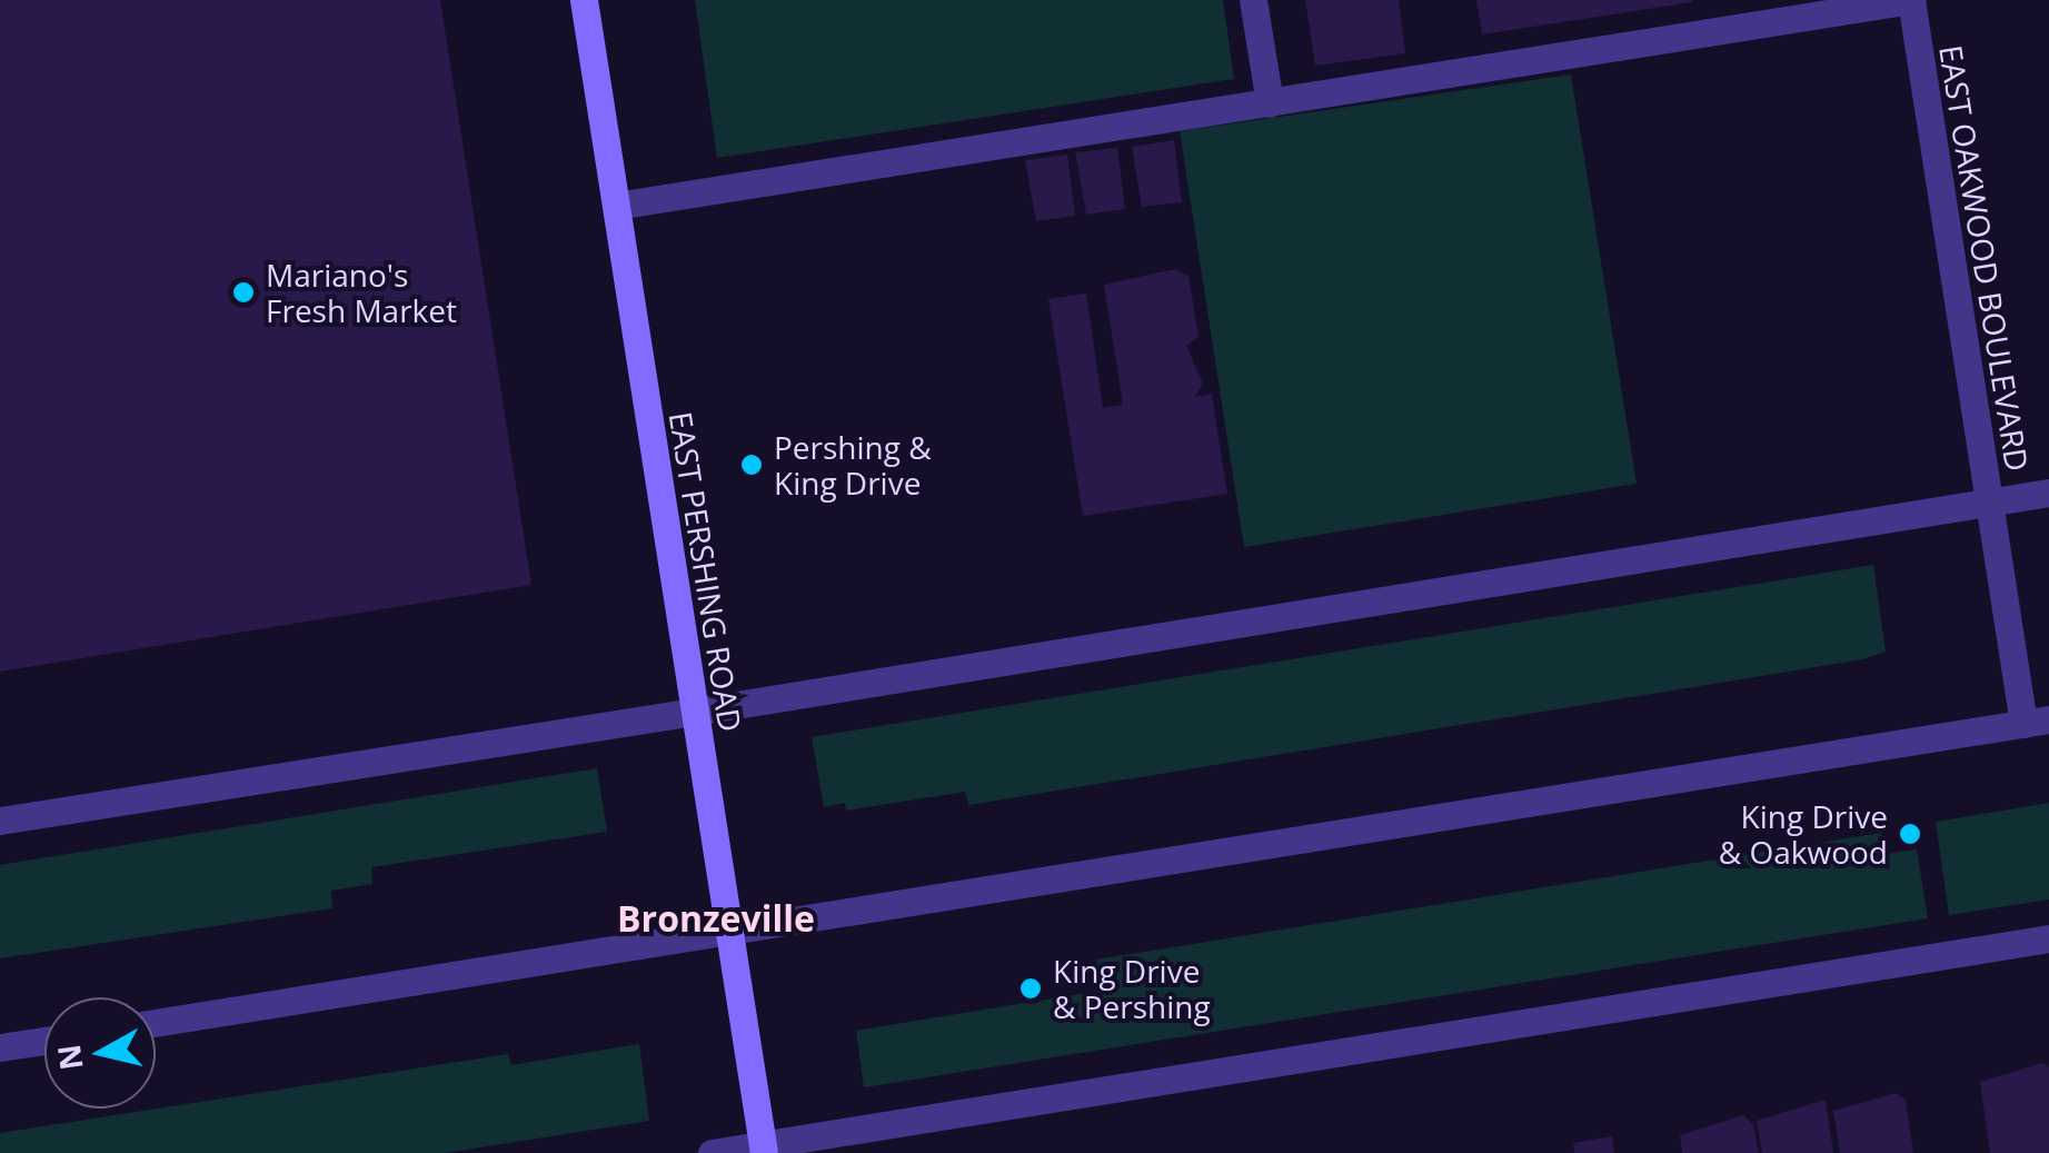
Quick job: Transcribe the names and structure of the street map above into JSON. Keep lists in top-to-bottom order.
{
  "streets": {
    "main road": ["EAST PERSHING ROAD"],
    "street": ["EAST OAKWOOD BOULEVARD"]
  },
  "districts": ["Bronzeville"],
  "places": [
    "Mariano's Fresh Market",
    "Pershing & King Drive",
    "King Drive & Oakwood",
    "King Drive & Pershing"
  ],
  "north": "left"
}
